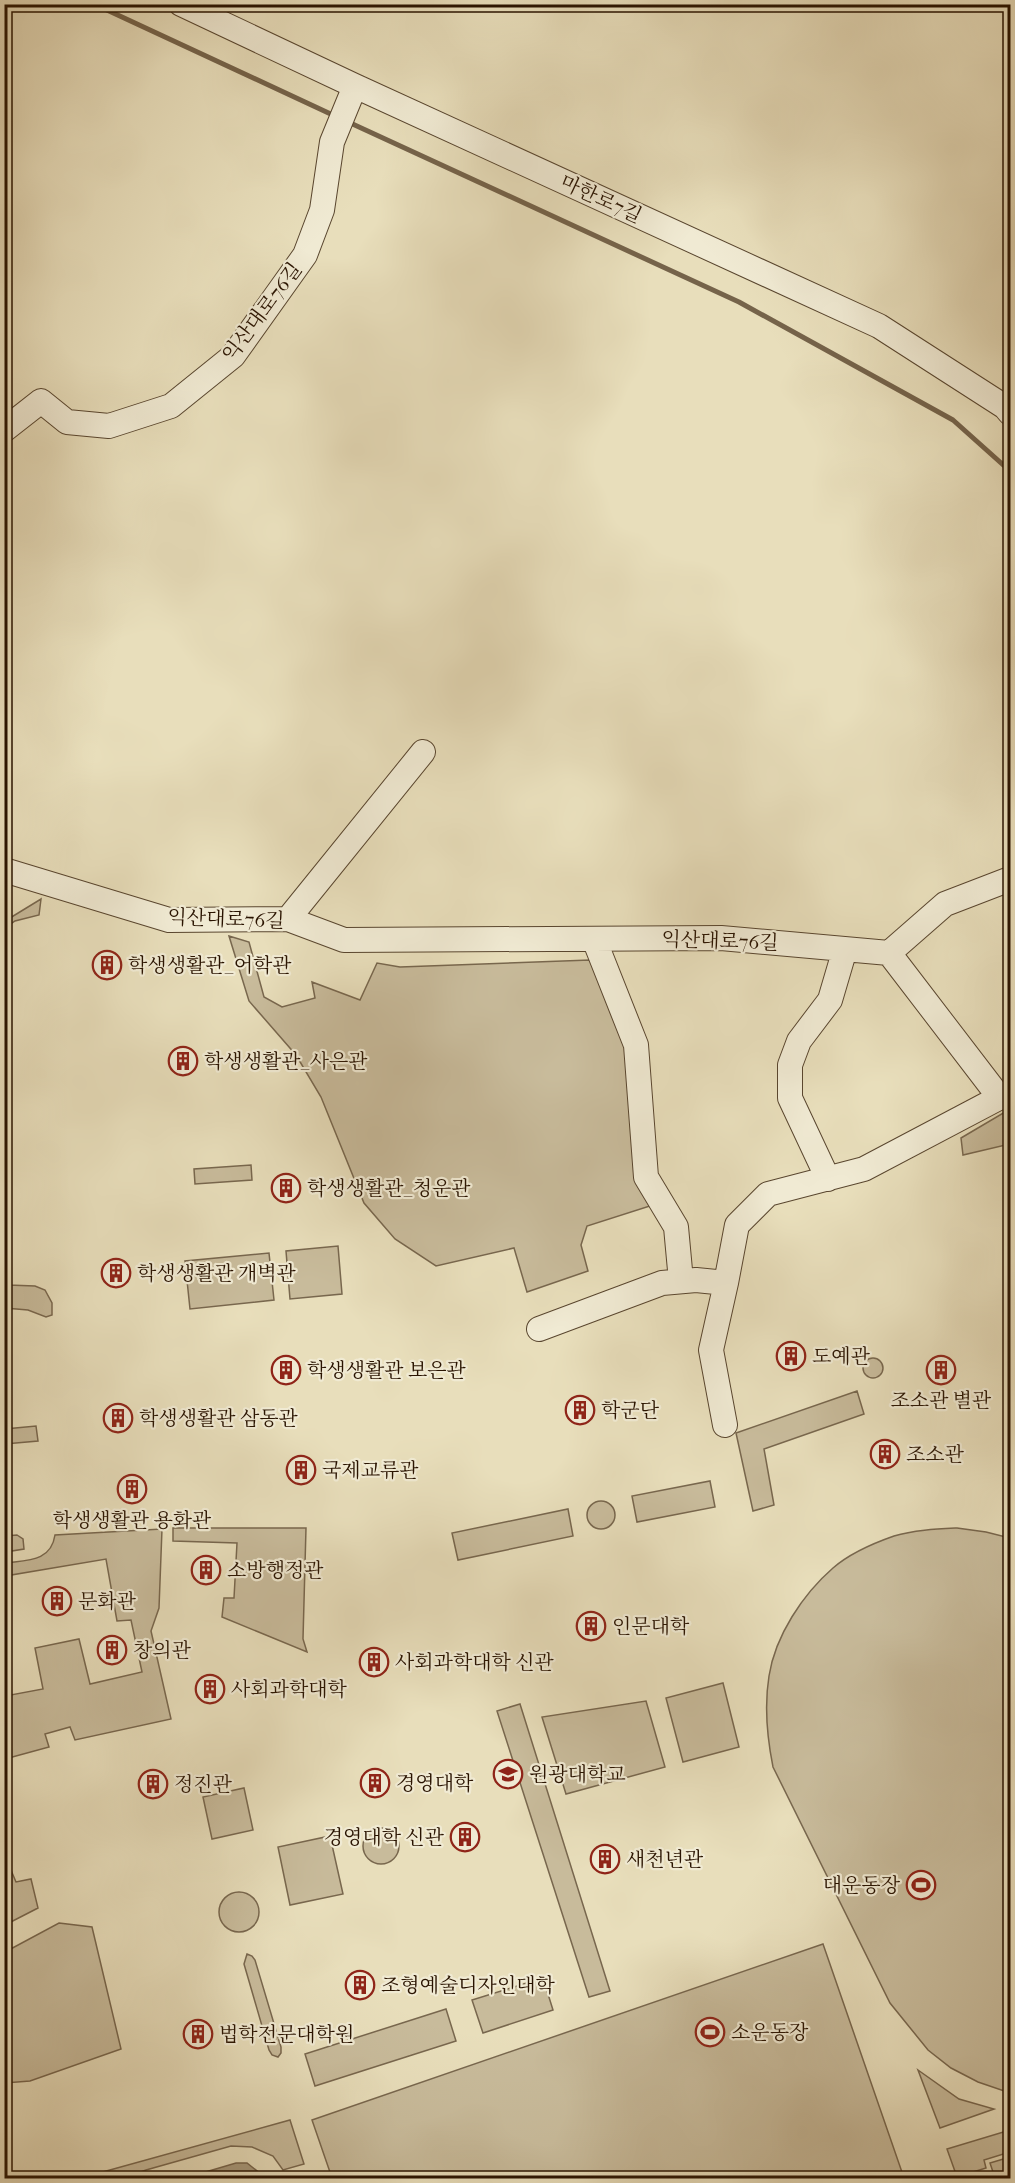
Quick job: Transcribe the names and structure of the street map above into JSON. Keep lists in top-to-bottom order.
{
  "streets": {
    "street": ["마한로7길", "익산대로76길"]
  },
  "crossings": [
    ["마한로7길", "익산대로76길"]
  ],
  "places": {
    "building": [
      "학생생활관_어학관",
      "학생생활관_사은관",
      "학생생활관_청운관",
      "학생생활관 개벽관",
      "도예관",
      "학생생활관 보은관",
      "조소관 별관",
      "학군단",
      "학생생활관 삼동관",
      "조소관",
      "국제교류관",
      "학생생활관 용화관",
      "소방행정관",
      "문화관",
      "인문대학",
      "창의관",
      "사회과학대학 신관",
      "사회과학대학",
      "경영대학",
      "정진관",
      "경영대학 신관",
      "새천년관",
      "조형예술디자인대학",
      "법학전문대학원"
    ],
    "school or university": ["원광대학교"],
    "sports": ["대운동장", "소운동장"]
  }
}
